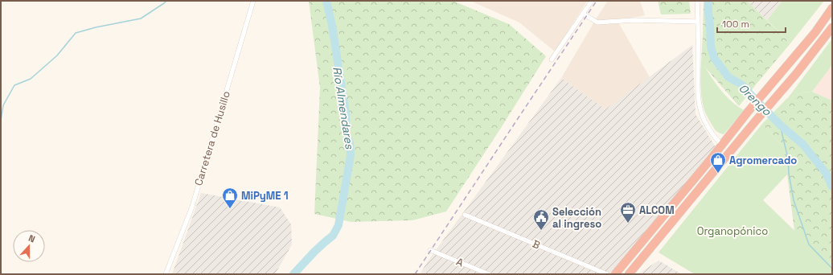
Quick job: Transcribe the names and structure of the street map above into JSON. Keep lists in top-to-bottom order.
{
  "streets": {
    "street": ["Carretera de Husillo", "B", "A"]
  },
  "water": ["Orengo", "Río Almendares"],
  "parks": ["Organopónico"],
  "places": {
    "shop": ["Agromercado", "MiPyME 1"],
    "office": ["ALCOM"],
    "public building": ["Selección al ingreso"]
  },
  "scale_bar": "100 m",
  "north": "top"
}
